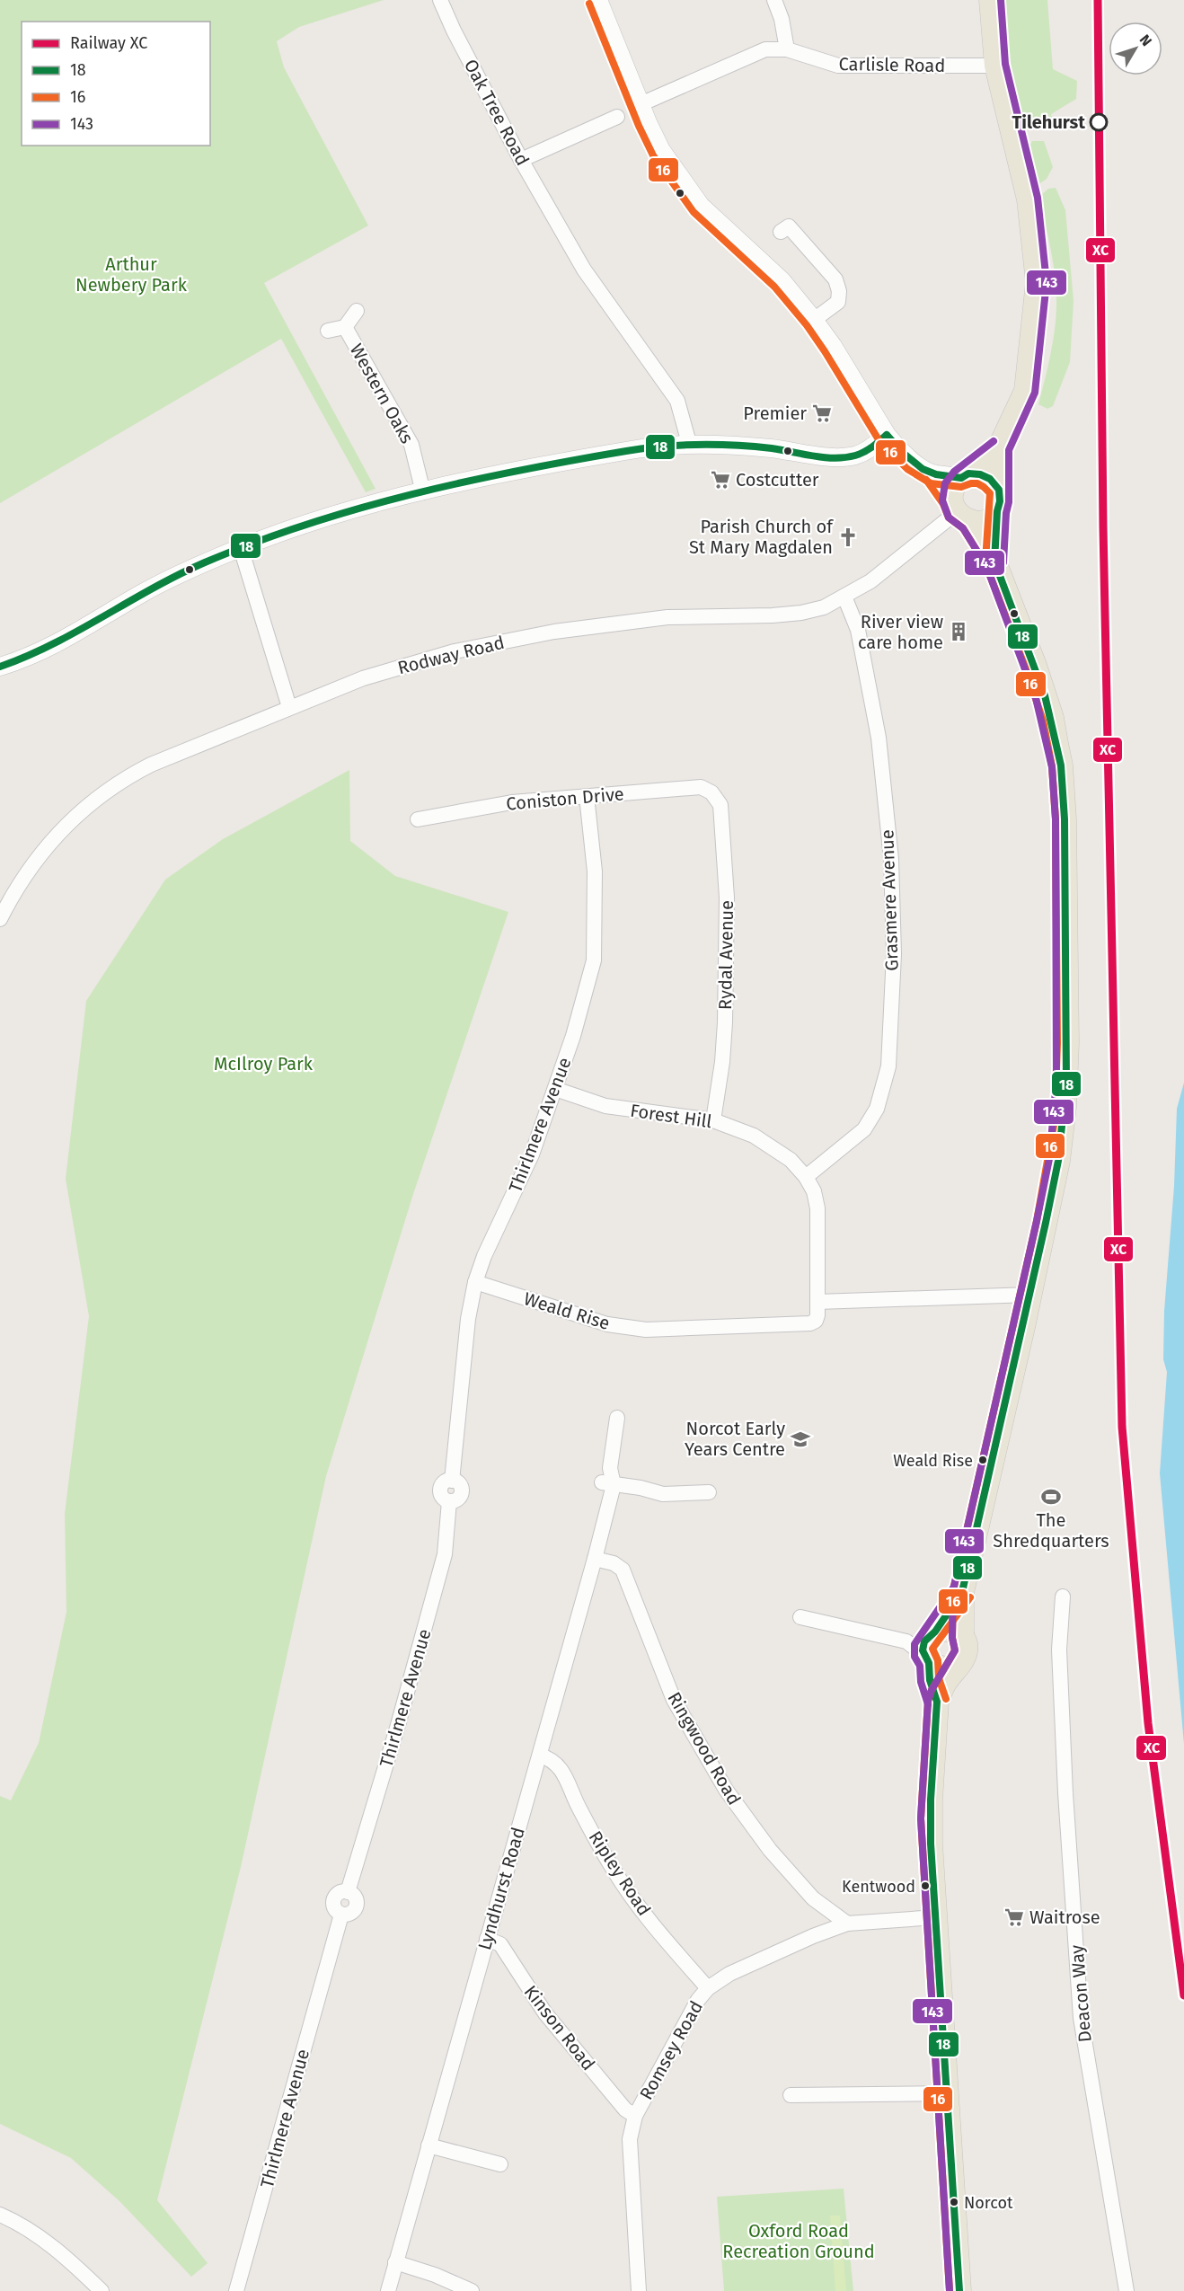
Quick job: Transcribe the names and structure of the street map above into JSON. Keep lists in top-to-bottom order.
{
  "streets": {
    "street": [
      "Carlisle Road",
      "Oak Tree Road",
      "Western Oaks",
      "Rodway Road",
      "Coniston Drive",
      "Grasmere Avenue",
      "Rydal Avenue",
      "Forest Hill",
      "Thirlmere Avenue",
      "Weald Rise",
      "Ringwood Road",
      "Ripley Road",
      "Lyndhurst Road",
      "Deacon Way",
      "Kinson Road",
      "Romsey Road"
    ]
  },
  "crossings": [
    ["Rodway Road", "Grasmere Avenue"],
    ["Coniston Drive", "Rydal Avenue"],
    ["Coniston Drive", "Thirlmere Avenue"],
    ["Grasmere Avenue", "Forest Hill"],
    ["Rydal Avenue", "Forest Hill"],
    ["Forest Hill", "Thirlmere Avenue"],
    ["Thirlmere Avenue", "Weald Rise"],
    ["Ringwood Road", "Lyndhurst Road"],
    ["Ringwood Road", "Romsey Road"],
    ["Ripley Road", "Lyndhurst Road"],
    ["Ripley Road", "Romsey Road"],
    ["Lyndhurst Road", "Kinson Road"],
    ["Kinson Road", "Romsey Road"]
  ],
  "parks": ["Arthur Newbery Park", "McIlroy Park", "Oxford Road Recreation Ground"],
  "places": {
    "other": [
      "Tilehurst",
      "Weald Rise",
      "Kentwood",
      "Norcot"
    ],
    "supermarket": ["Premier", "Costcutter", "Waitrose"],
    "church": ["Parish Church of St Mary Magdalen"],
    "building": ["River view care home"],
    "school or university": ["Norcot Early Years Centre"],
    "sports": ["The Shredquarters"]
  },
  "lines": [
    "rail line XC",
    "transit line 143",
    "transit line 16",
    "transit line 18"
  ],
  "legend": [
    "Railway XC",
    "18",
    "16",
    "143"
  ],
  "north": "top right"
}
